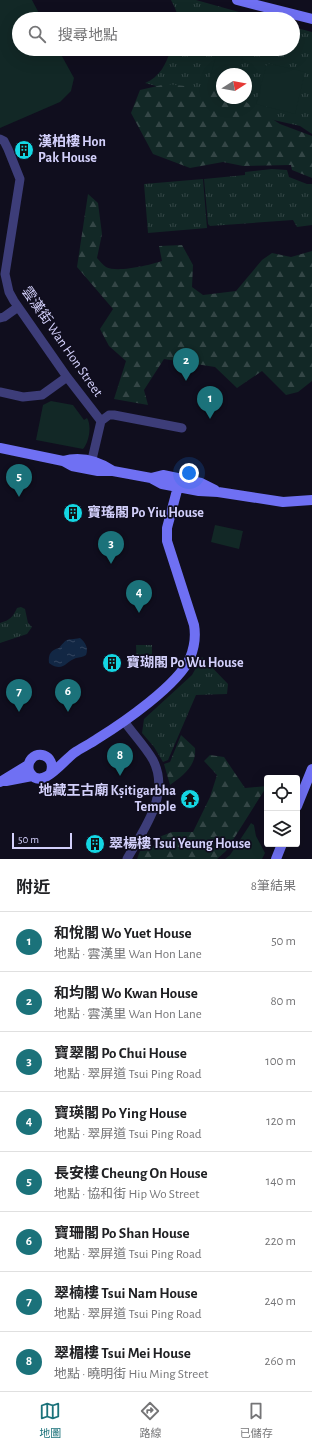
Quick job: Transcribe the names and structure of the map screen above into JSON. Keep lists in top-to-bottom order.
{
  "streets": {
    "street": ["雲漢街 Wan Hon Street"]
  },
  "places": {
    "building": [
      "漢柏樓 Hon Pak House",
      "寶瑤閣 Po Yiu House",
      "寶瑚閣 Po Wu House",
      "翠楊樓 Tsui Yeung House"
    ],
    "temple": ["地藏王古廟 Kṣitigarbha Temple"]
  },
  "scale_bar": "50 m",
  "north": "right",
  "page": {
    "search": "搜尋地點",
    "pins": [
      "2",
      "1",
      "5",
      "3",
      "4",
      "6",
      "7",
      "8"
    ],
    "scale": "50 m",
    "heading": ["附近", "8筆結果"],
    "list": [
      {
        "mark": "1",
        "name": "和悅閣 Wo Yuet House",
        "note": "地點 · 雲漢里 Wan Hon Lane",
        "value": "50 m"
      },
      {
        "mark": "2",
        "name": "和均閣 Wo Kwan House",
        "note": "地點 · 雲漢里 Wan Hon Lane",
        "value": "80 m"
      },
      {
        "mark": "3",
        "name": "寶翠閣 Po Chui House",
        "note": "地點 · 翠屏道 Tsui Ping Road",
        "value": "100 m"
      },
      {
        "mark": "4",
        "name": "寶瑛閣 Po Ying House",
        "note": "地點 · 翠屏道 Tsui Ping Road",
        "value": "120 m"
      },
      {
        "mark": "5",
        "name": "長安樓 Cheung On House",
        "note": "地點 · 協和街 Hip Wo Street",
        "value": "140 m"
      },
      {
        "mark": "6",
        "name": "寶珊閣 Po Shan House",
        "note": "地點 · 翠屏道 Tsui Ping Road",
        "value": "220 m"
      },
      {
        "mark": "7",
        "name": "翠楠樓 Tsui Nam House",
        "note": "地點 · 翠屏道 Tsui Ping Road",
        "value": "240 m"
      },
      {
        "mark": "8",
        "name": "翠楣樓 Tsui Mei House",
        "note": "地點 · 曉明街 Hiu Ming Street",
        "value": "260 m"
      }
    ],
    "nav": ["地圖", "路線", "已儲存"]
  }
}
